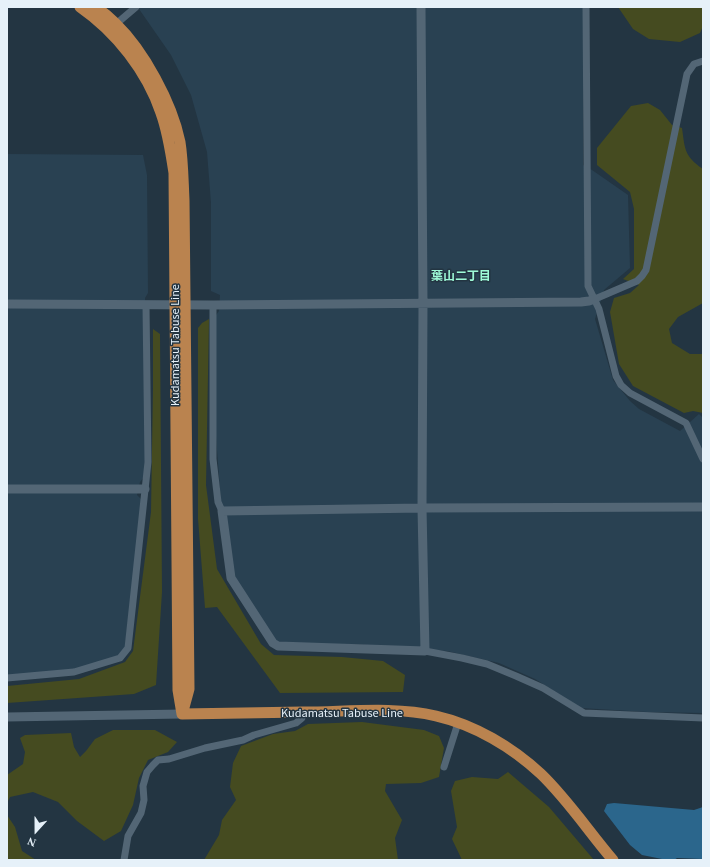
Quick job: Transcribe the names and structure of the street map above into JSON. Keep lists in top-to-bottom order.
{
  "streets": {
    "main road": ["Kudamatsu Tabuse Line"]
  },
  "districts": ["葉山二丁目"],
  "north": "bottom"
}
